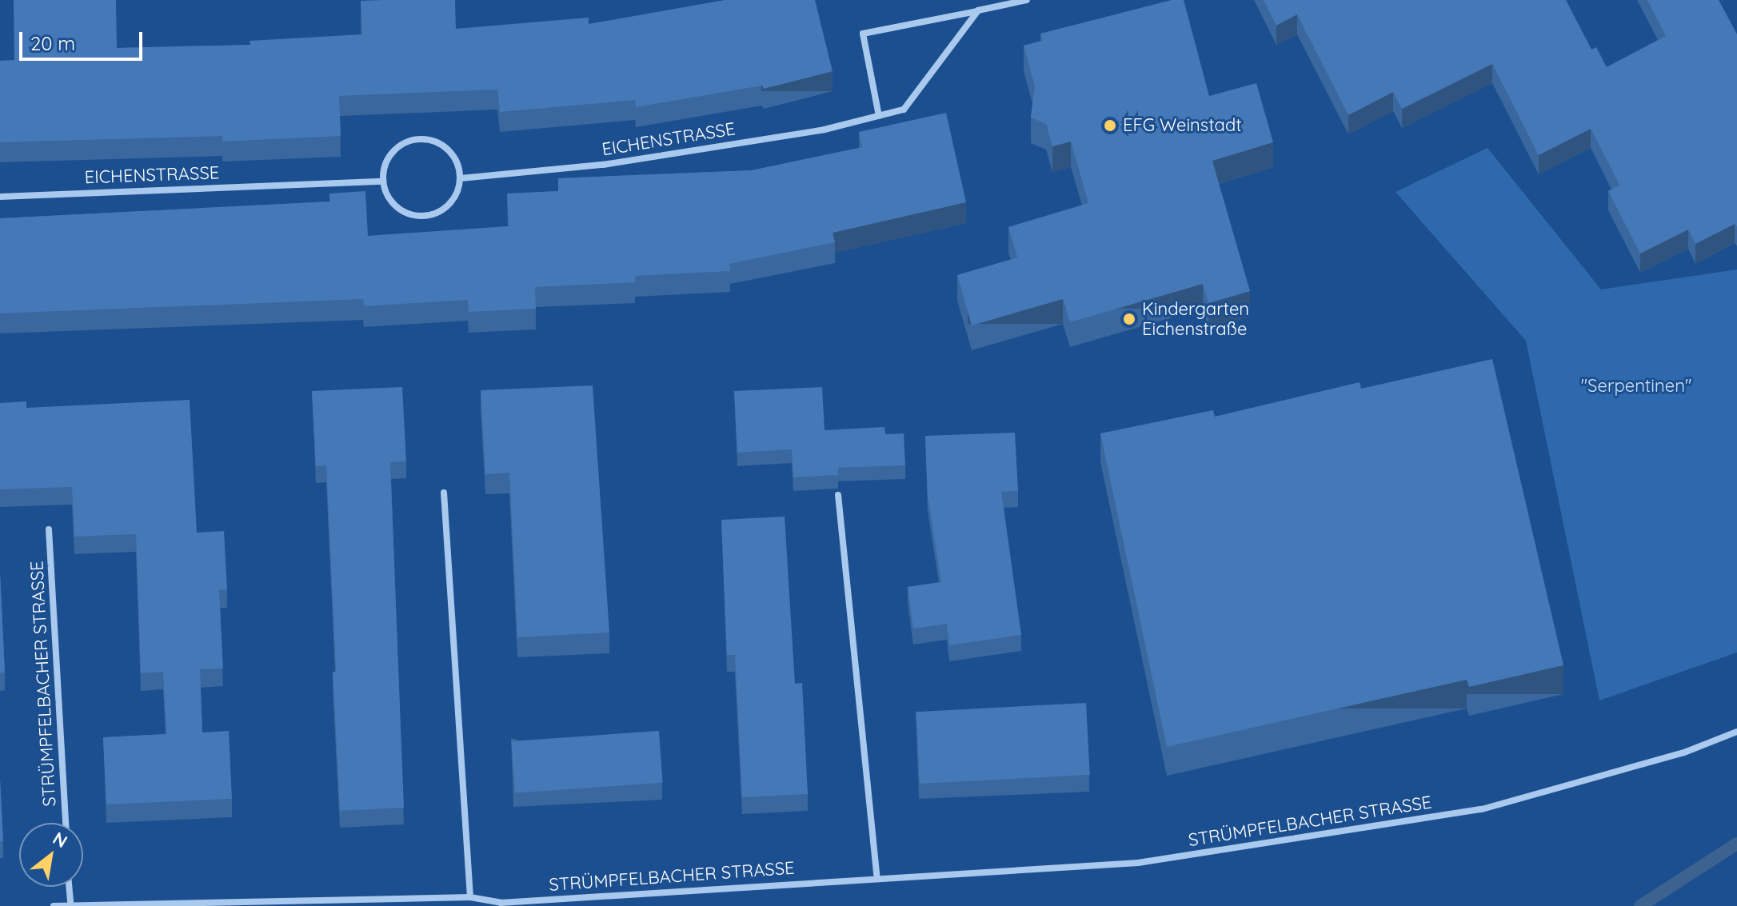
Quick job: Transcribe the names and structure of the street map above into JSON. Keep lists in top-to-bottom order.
{
  "streets": {
    "street": ["EICHENSTRASSE", "STRÜMPFELBACHER STRASSE"]
  },
  "parks": ["\"Serpentinen\""],
  "places": ["EFG Weinstadt", "Kindergarten Eichenstraße"],
  "scale_bar": "20 m",
  "north": "top right"
}
